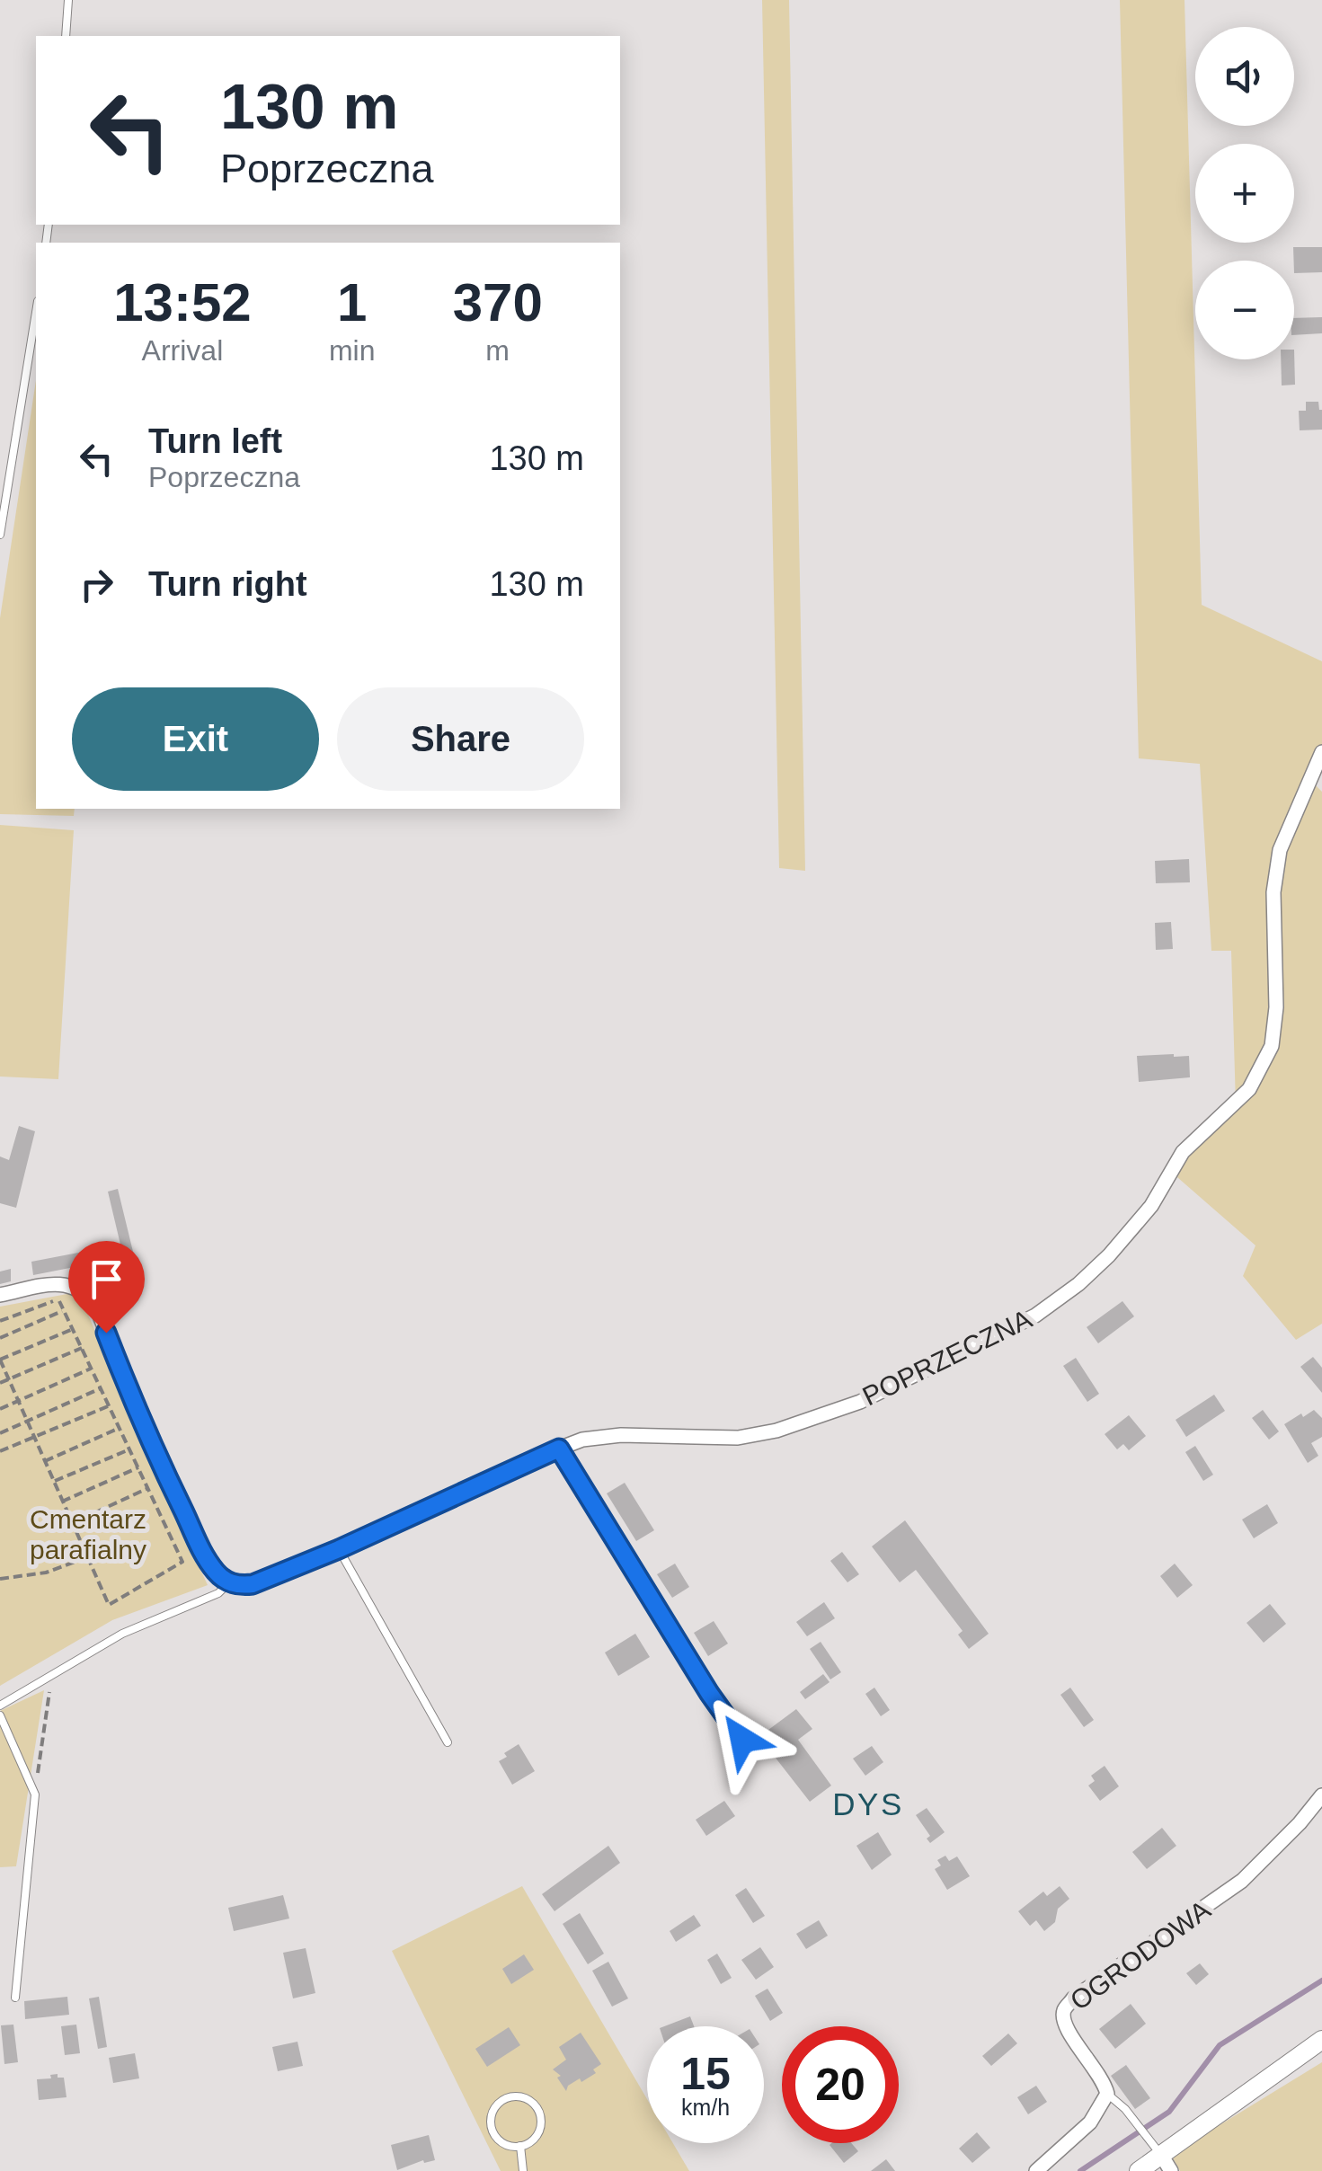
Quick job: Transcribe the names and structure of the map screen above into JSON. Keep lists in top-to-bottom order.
{
  "streets": {
    "street": ["POPRZECZNA", "OGRODOWA"]
  },
  "districts": ["DYS"],
  "parks": ["Cmentarz parafialny"],
  "page": {
    "map_buttons": ["+", "−"],
    "turn": ["130 m", "Poprzeczna"],
    "eta": [
      "13:52",
      "Arrival",
      "1",
      "min",
      "370",
      "m"
    ],
    "list": [
      {
        "name": "Turn left",
        "note": "Poprzeczna",
        "value": "130 m"
      },
      {
        "name": "Turn right",
        "value": "130 m"
      }
    ],
    "buttons": ["Exit", "Share"],
    "speed": "15 km/h",
    "limit": "20"
  }
}
